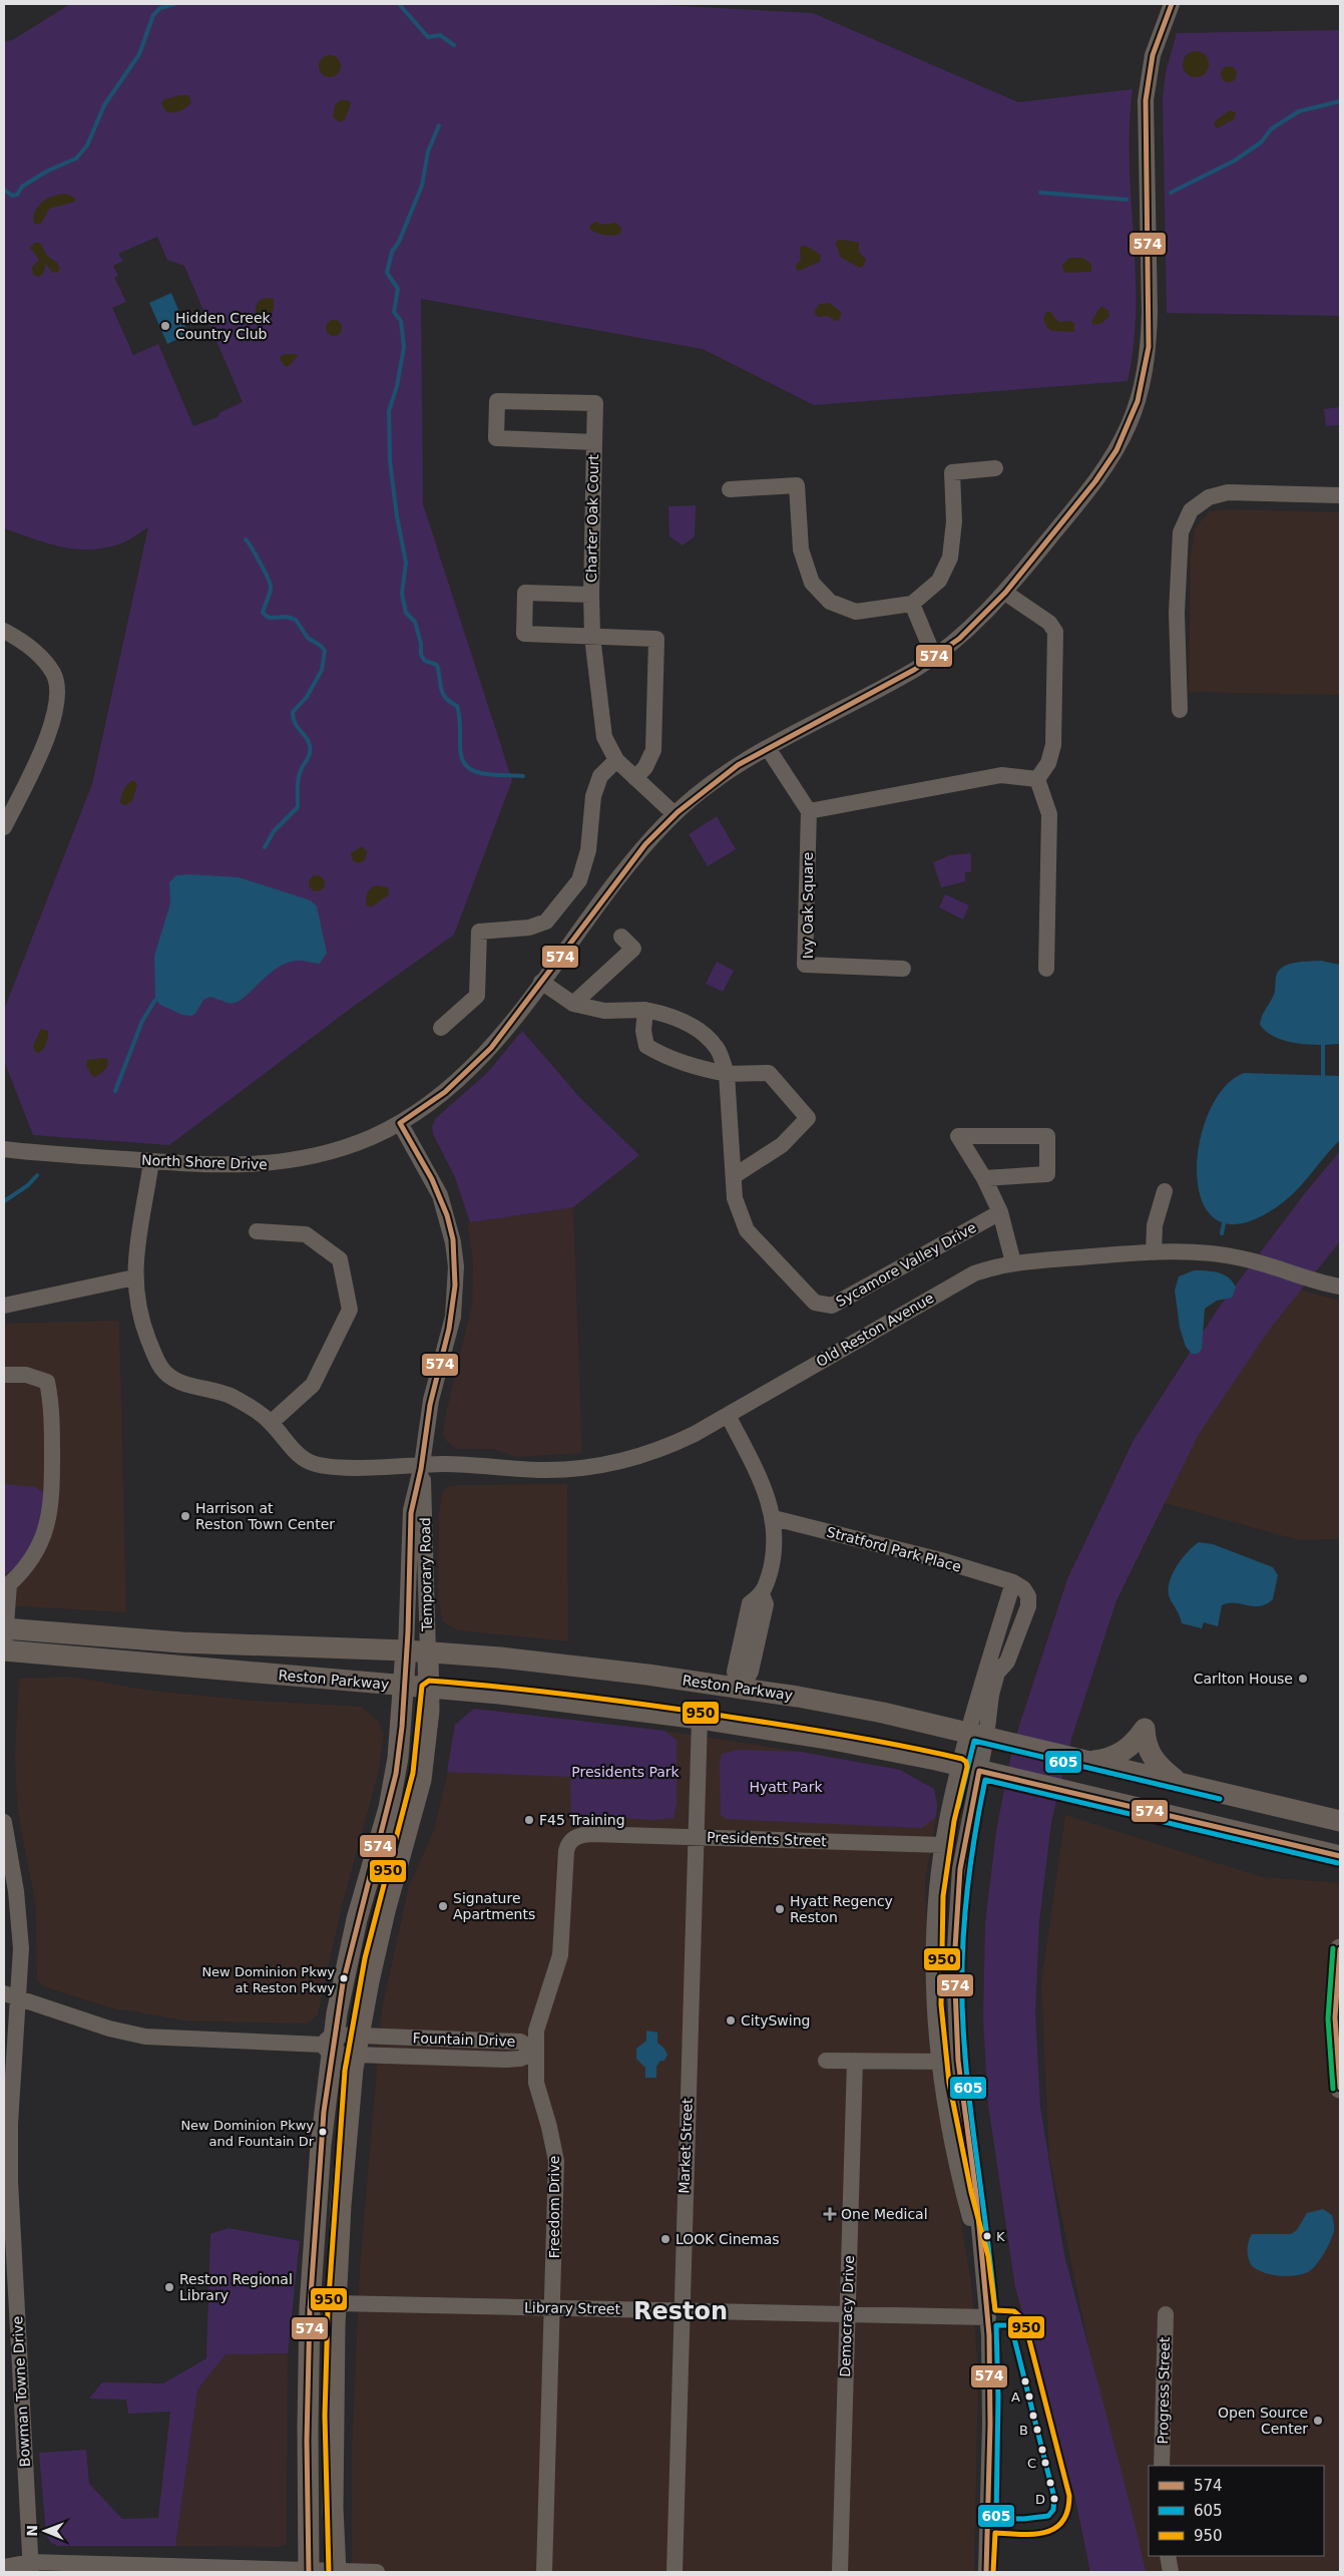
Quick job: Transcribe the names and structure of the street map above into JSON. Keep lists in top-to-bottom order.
{
  "streets": {
    "main road": ["Reston Parkway"],
    "street": [
      "Charter Oak Court",
      "Ivy Oak Square",
      "North Shore Drive",
      "Sycamore Valley Drive",
      "Old Reston Avenue",
      "Stratford Park Place",
      "Temporary Road",
      "Presidents Street",
      "Fountain Drive",
      "Market Street",
      "Freedom Drive",
      "Library Street",
      "Democracy Drive",
      "Progress Street",
      "Bowman Towne Drive"
    ]
  },
  "crossings": [
    ["Charter Oak Court", "North Shore Drive"],
    ["North Shore Drive", "Sycamore Valley Drive"],
    ["North Shore Drive", "Old Reston Avenue"],
    ["North Shore Drive", "Temporary Road"],
    ["Old Reston Avenue", "Temporary Road"],
    ["Stratford Park Place", "Reston Parkway"],
    ["Temporary Road", "Reston Parkway"],
    ["Reston Parkway", "Market Street"],
    ["Presidents Street", "Market Street"],
    ["Presidents Street", "Freedom Drive"],
    ["Fountain Drive", "Freedom Drive"],
    ["Fountain Drive", "Bowman Towne Drive"],
    ["Market Street", "Library Street"],
    ["Freedom Drive", "Library Street"],
    ["Library Street", "Democracy Drive"]
  ],
  "districts": ["Reston"],
  "parks": ["Presidents Park", "Hyatt Park"],
  "places": {
    "other": [
      "Hidden Creek Country Club",
      "Harrison at Reston Town Center",
      "Carlton House",
      "F45 Training",
      "Signature Apartments",
      "Hyatt Regency Reston",
      "New Dominion Pkwy at Reston Pkwy",
      "CitySwing",
      "New Dominion Pkwy and Fountain Dr",
      "K",
      "LOOK Cinemas",
      "Reston Regional Library",
      "A",
      "Open Source Center",
      "B",
      "C",
      "D"
    ],
    "health": ["One Medical"]
  },
  "lines": ["transit line 574", "transit line 950", "transit line 605"],
  "legend": ["574", "605", "950"],
  "north": "left"
}
